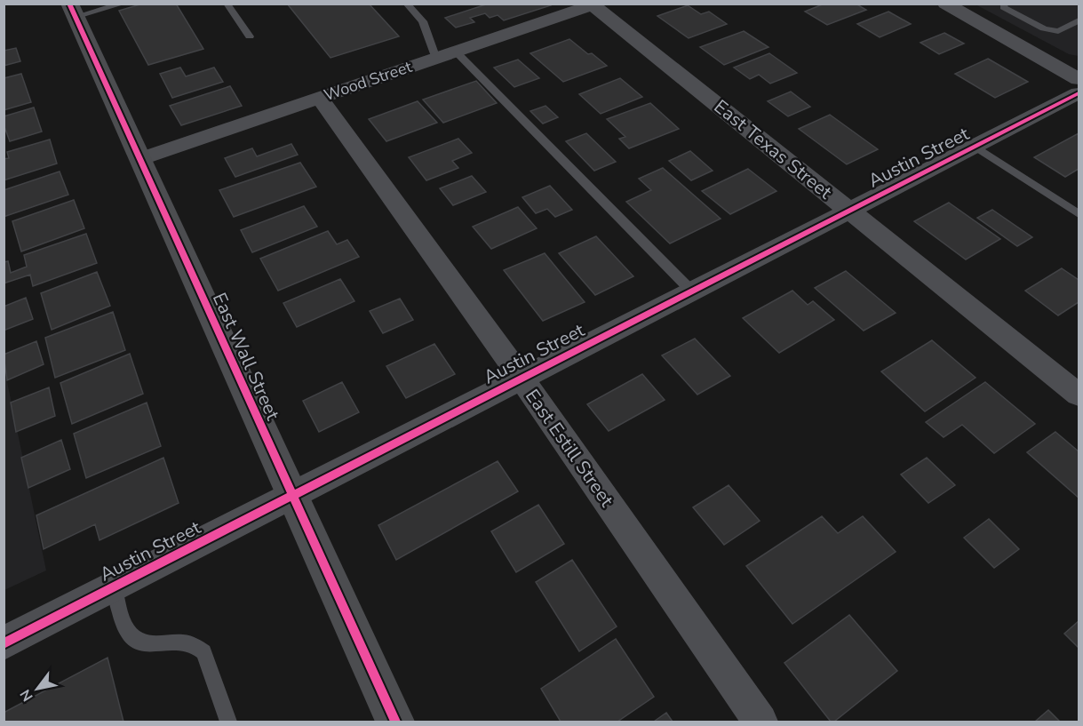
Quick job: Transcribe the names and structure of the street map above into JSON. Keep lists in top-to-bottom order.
{
  "streets": {
    "street": [
      "Wood Street",
      "East Texas Street",
      "Austin Street",
      "East Wall Street",
      "East Estill Street"
    ]
  },
  "crossings": [
    ["Wood Street", "East Texas Street"],
    ["Wood Street", "East Wall Street"],
    ["Wood Street", "East Estill Street"],
    ["East Texas Street", "Austin Street"],
    ["Austin Street", "East Wall Street"],
    ["Austin Street", "East Estill Street"]
  ],
  "north": "bottom left"
}
